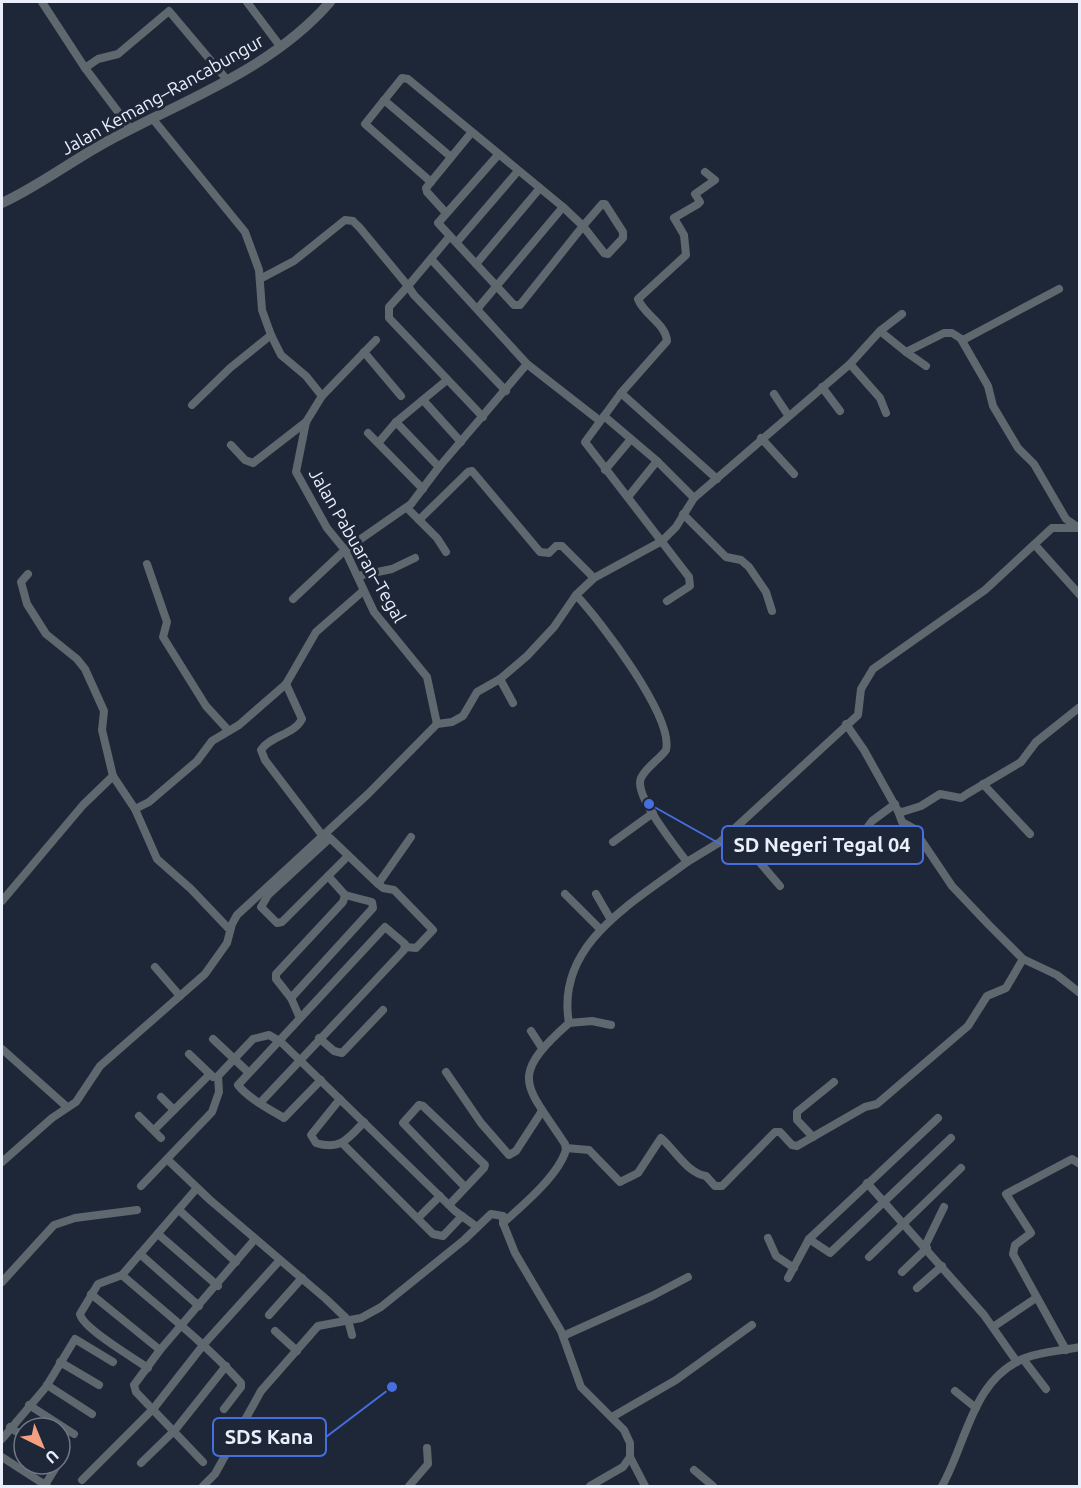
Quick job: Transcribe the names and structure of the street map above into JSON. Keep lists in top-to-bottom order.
{
  "streets": {
    "street": ["Jalan Kemang–Rancabungur", "Jalan Pabuaran–Tegal"]
  },
  "places": ["SD Negeri Tegal 04", "SDS Kana"],
  "north": "bottom right"
}
